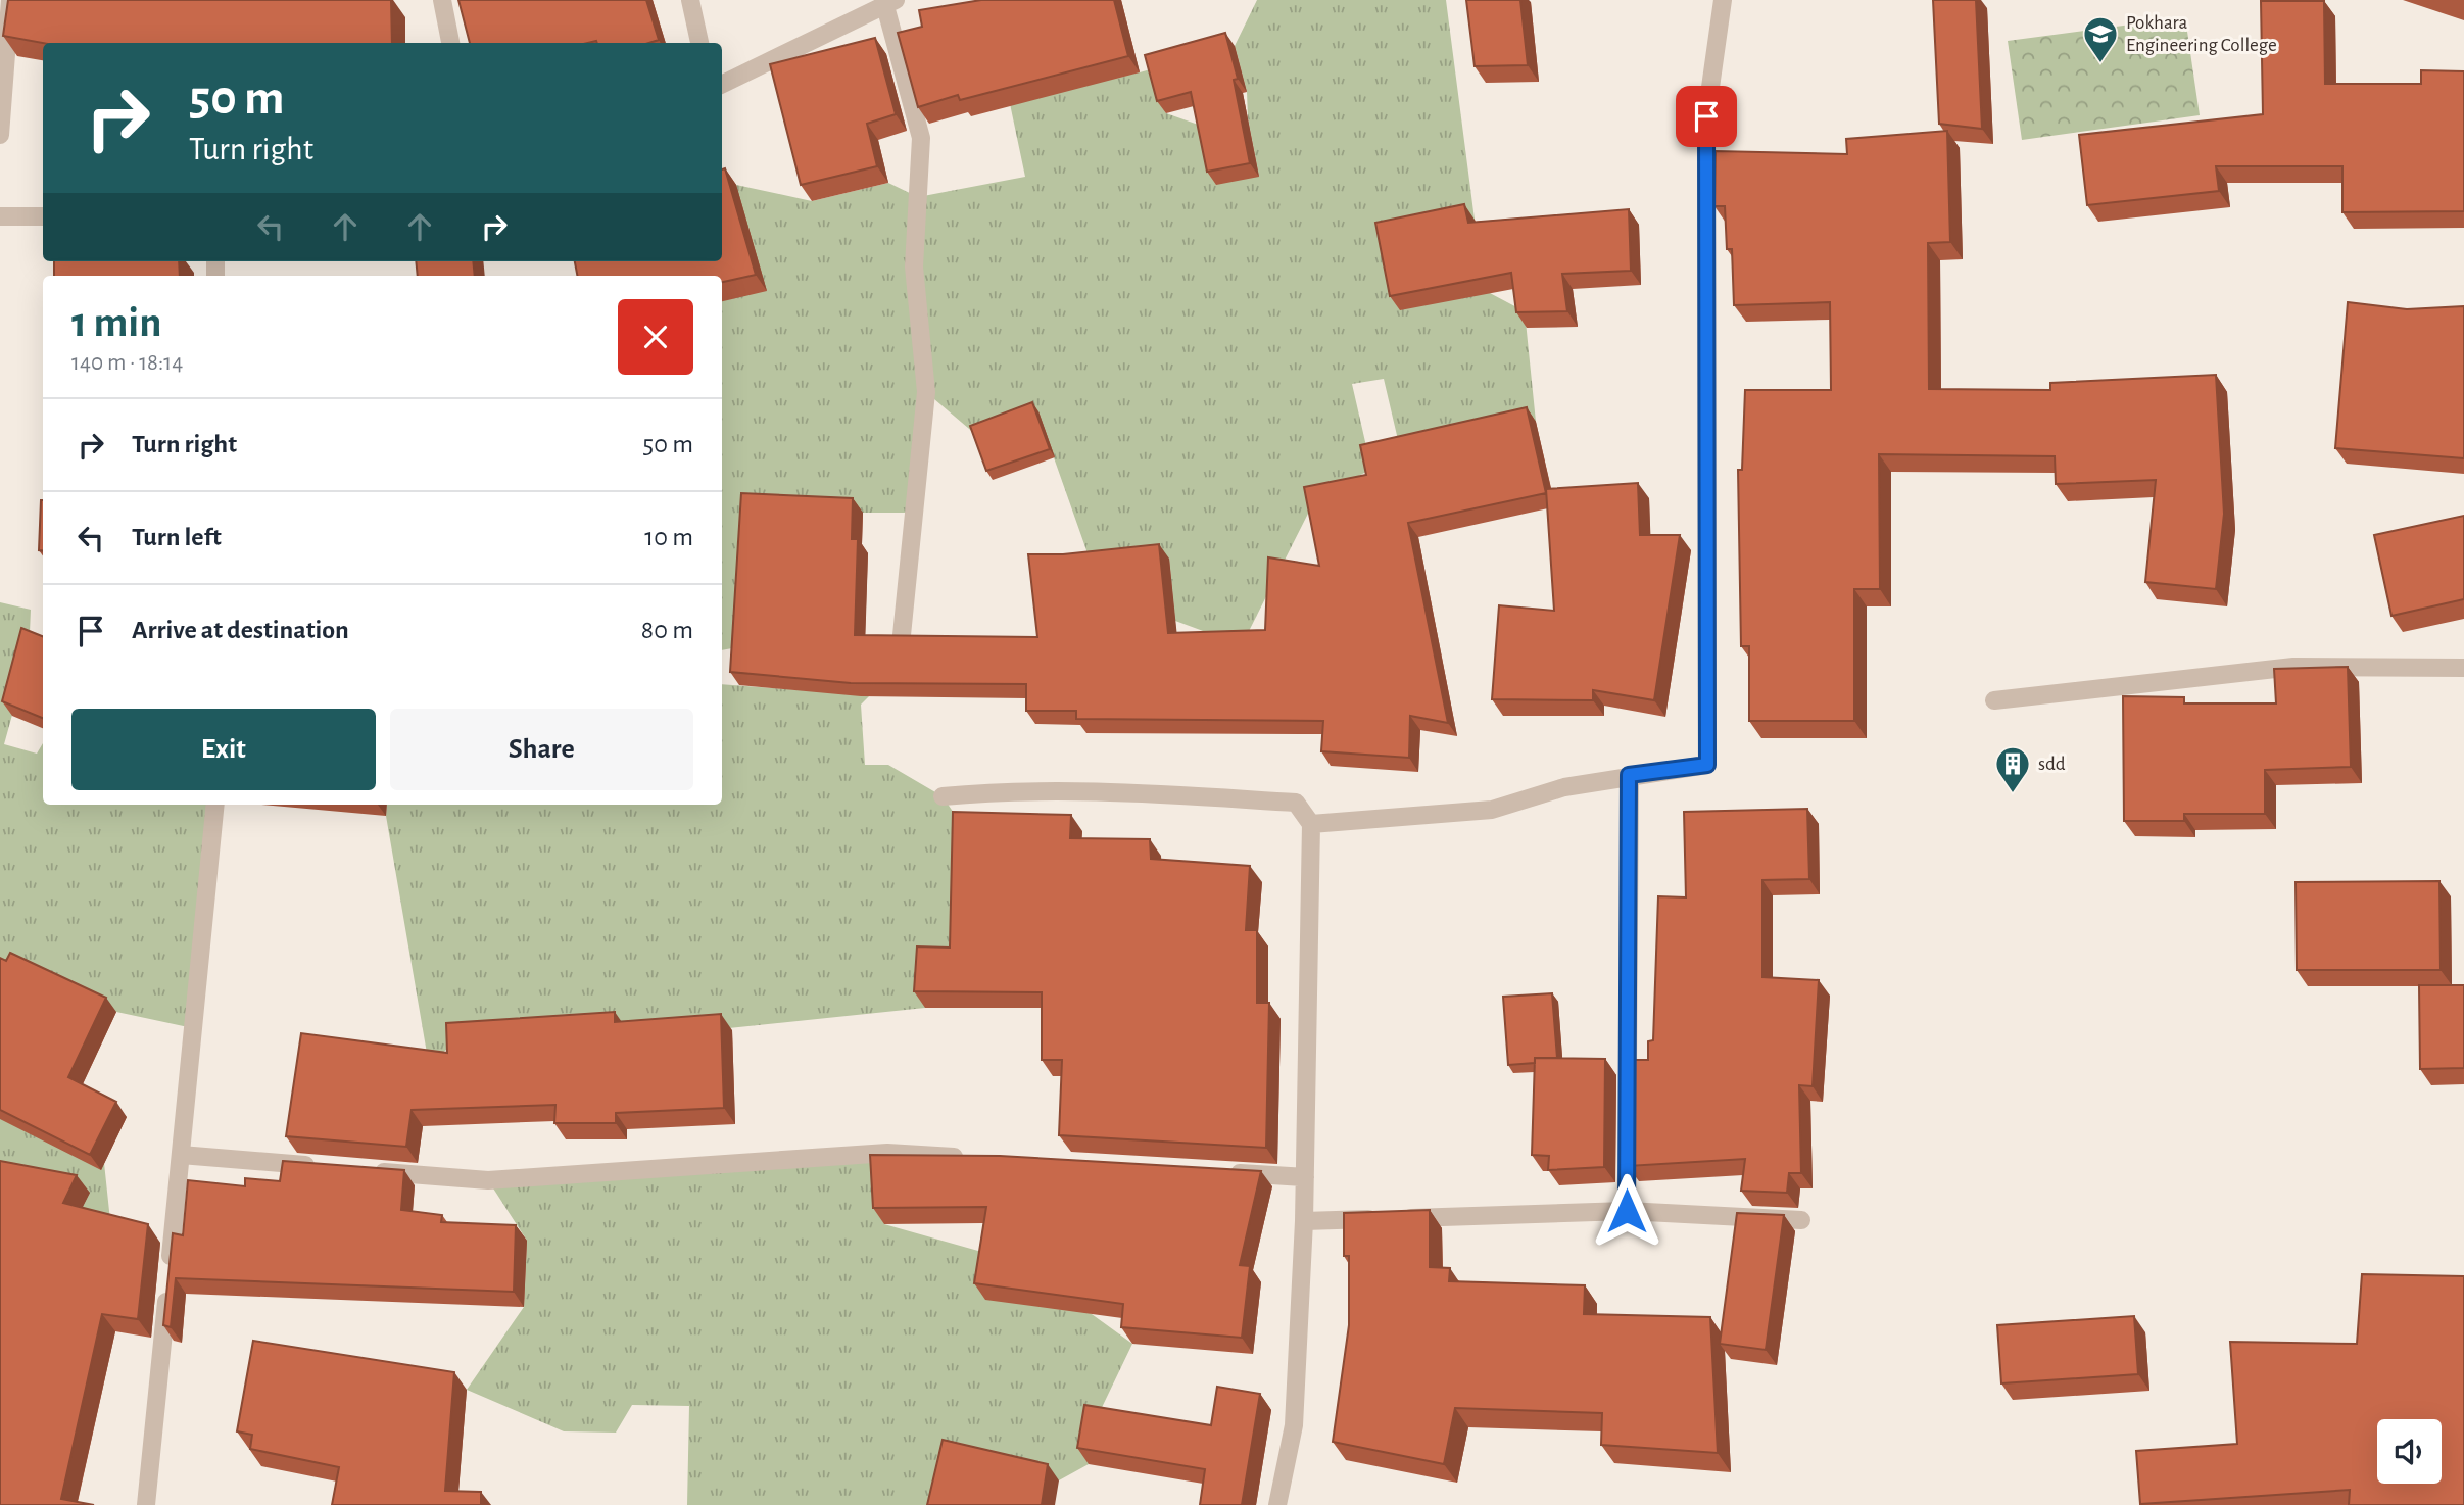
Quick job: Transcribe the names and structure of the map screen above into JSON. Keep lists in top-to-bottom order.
{
  "places": {
    "school or university": ["Pokhara Engineering College"],
    "building": ["sdd"]
  },
  "page": {
    "turn": ["50 m", "Turn right"],
    "heading": ["1 min", "140 m · 18:14"],
    "list": [
      {
        "name": "Turn right",
        "value": "50 m"
      },
      {
        "name": "Turn left",
        "value": "10 m"
      },
      {
        "name": "Arrive at destination",
        "value": "80 m"
      }
    ],
    "buttons": ["Exit", "Share"]
  }
}
